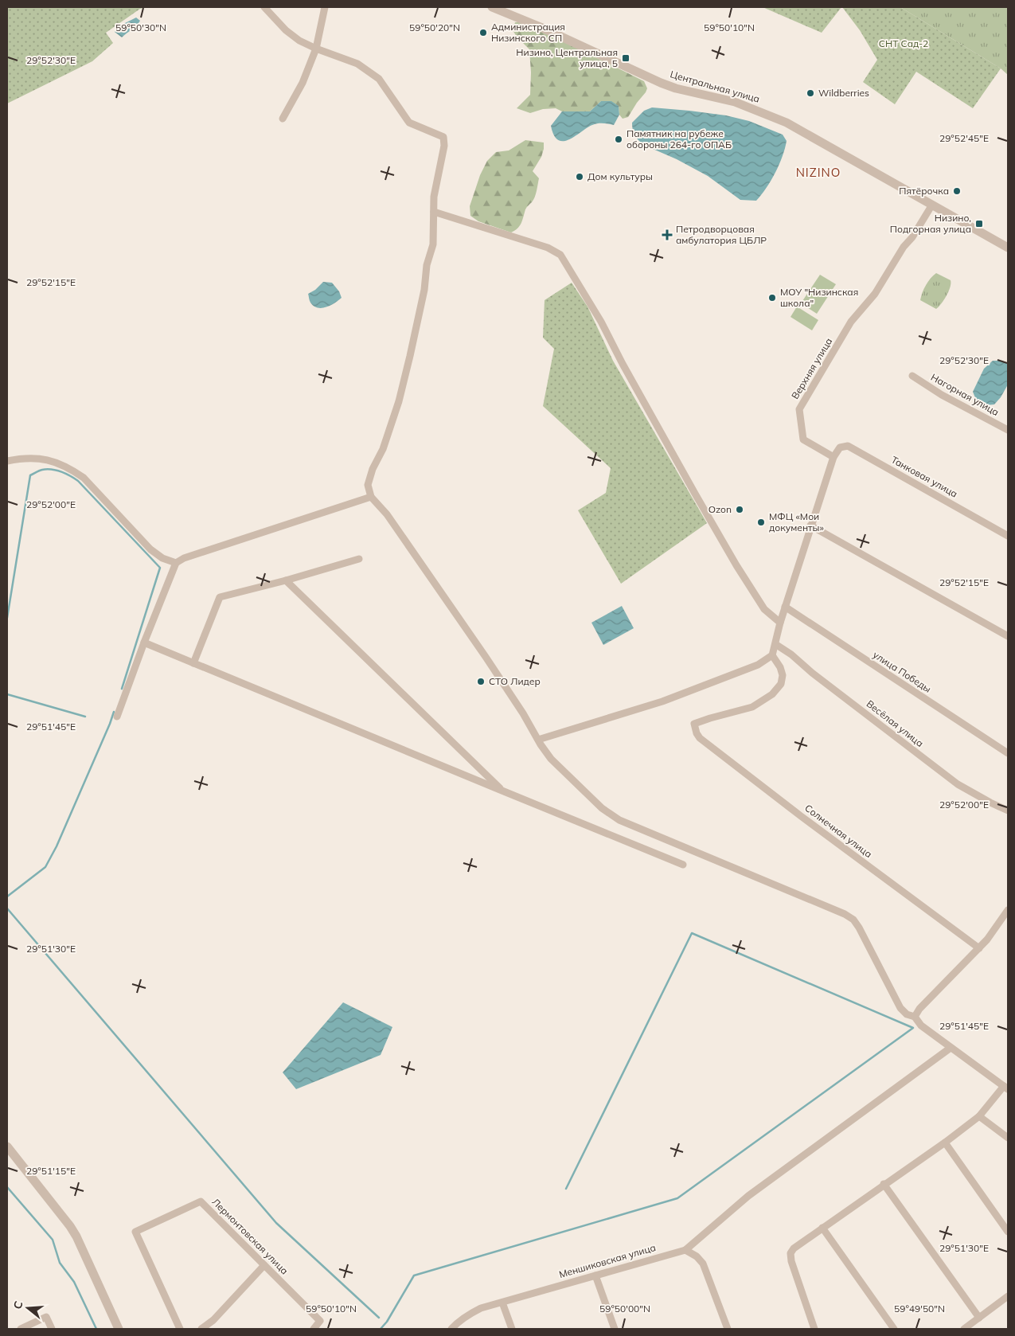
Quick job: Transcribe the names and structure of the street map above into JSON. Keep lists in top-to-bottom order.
{
  "streets": {
    "street": [
      "Центральная улица",
      "Верхняя улица",
      "Нагорная улица",
      "Танковая улица",
      "улица Победы",
      "Весёлая улица",
      "Солнечная улица",
      "Лермонтовская улица",
      "Меншиковская улица"
    ]
  },
  "crossings": [
    ["Центральная улица", "Верхняя улица"],
    ["Верхняя улица", "Танковая улица"]
  ],
  "districts": ["NIZINO"],
  "parks": ["СНТ Сад-2"],
  "places": {
    "other": [
      "Администрация Низинского СП",
      "Wildberries",
      "Памятник на рубеже обороны 264-го ОПАБ",
      "Дом культуры",
      "Пятёрочка",
      "МОУ \"Низинская школа\"",
      "Ozon",
      "МФЦ «Мои документы»",
      "СТО Лидер"
    ],
    "transit": ["Низино, Центральная улица, 5", "Низино, Подгорная улица"],
    "health": ["Петродворцовая амбулатория ЦБЛР"]
  },
  "north": "left",
  "coordinates": [
    "59°50'30\"N",
    "59°50'20\"N",
    "59°50'10\"N",
    "29°52'30\"E",
    "29°52'45\"E",
    "29°52'15\"E",
    "29°52'00\"E",
    "29°51'45\"E",
    "29°51'30\"E",
    "29°51'15\"E",
    "59°50'00\"N",
    "59°49'50\"N"
  ]
}
